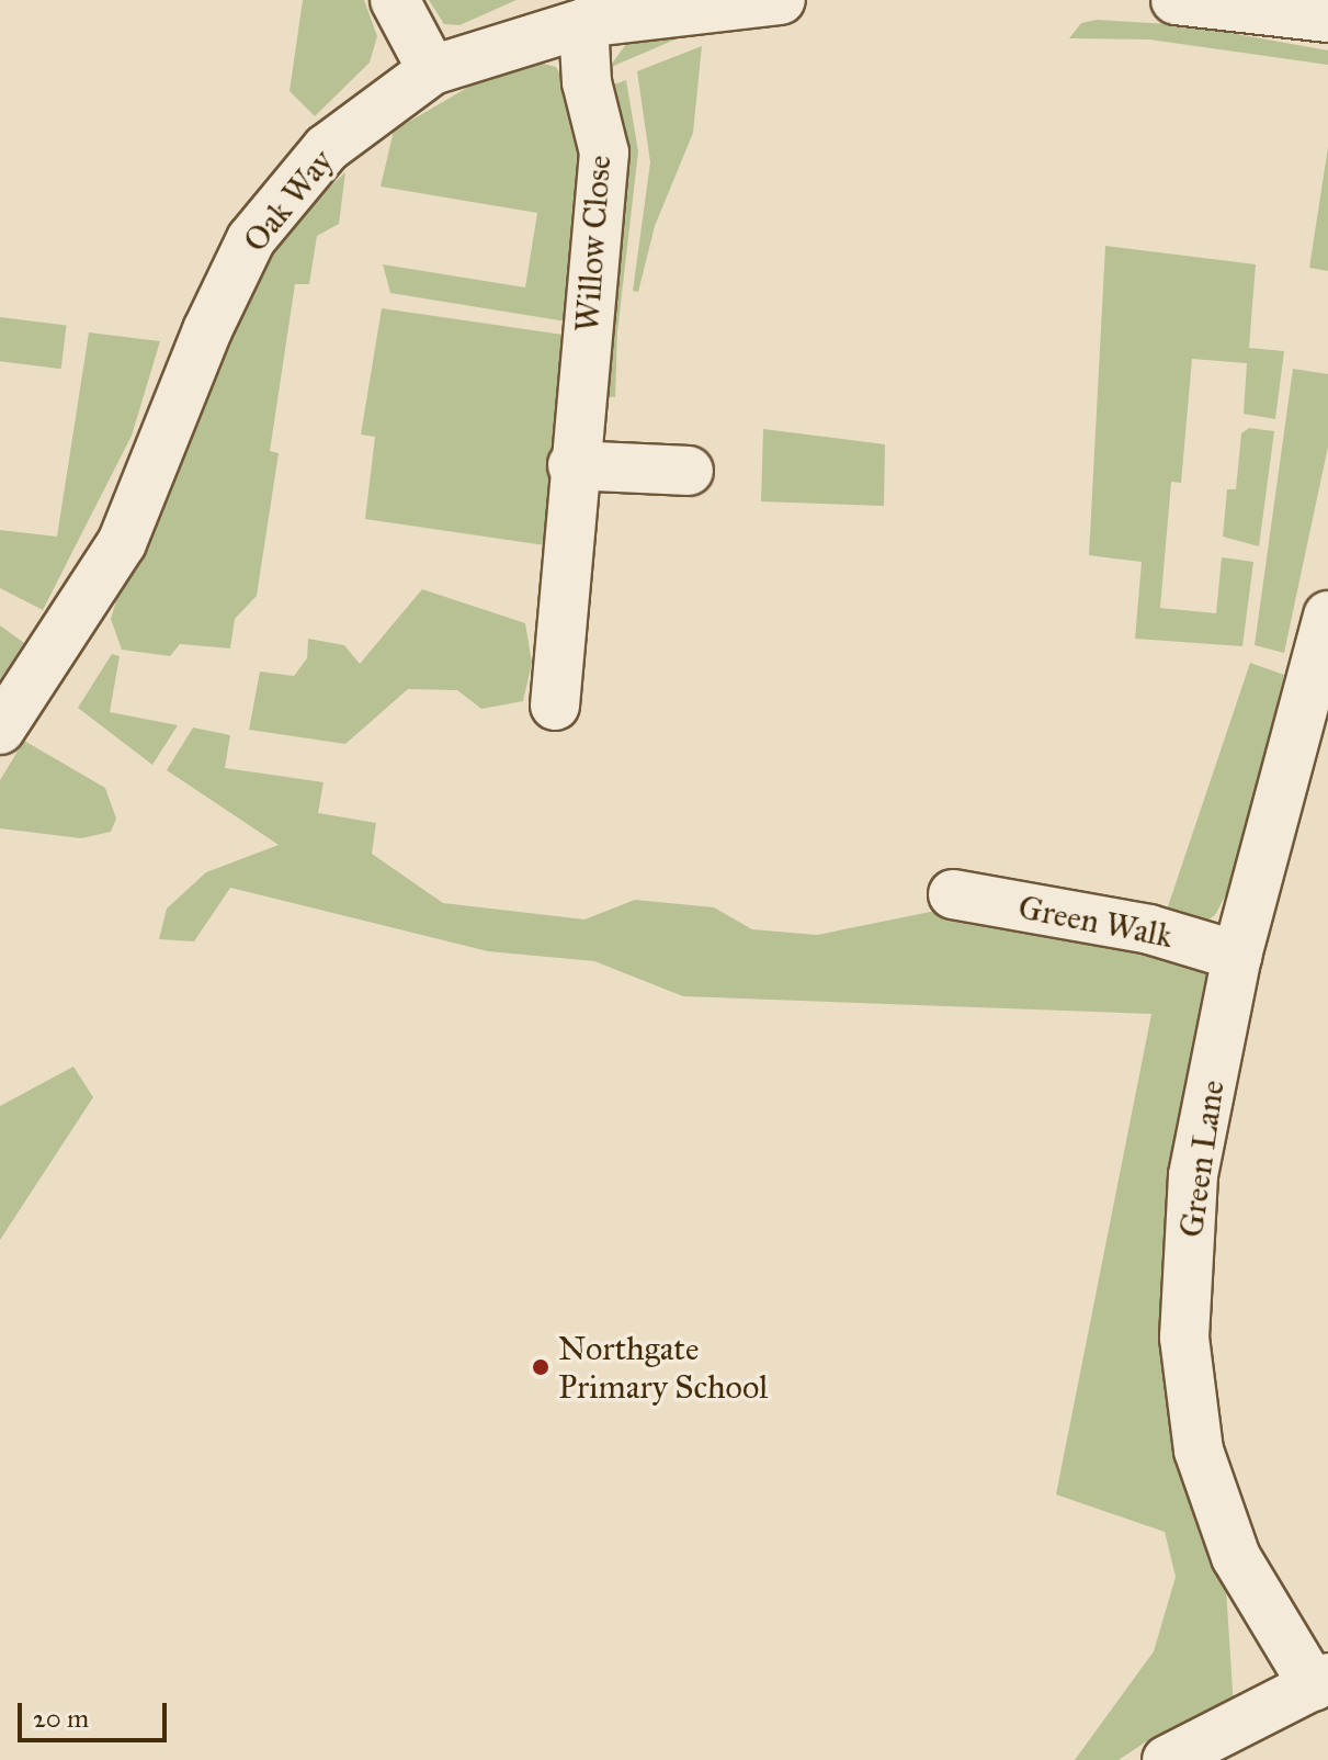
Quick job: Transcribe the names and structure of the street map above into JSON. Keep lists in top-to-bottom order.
{
  "streets": {
    "street": [
      "Oak Way",
      "Willow Close",
      "Green Walk",
      "Green Lane"
    ]
  },
  "crossings": [
    ["Oak Way", "Willow Close"],
    ["Green Walk", "Green Lane"]
  ],
  "places": ["Northgate Primary School"],
  "scale_bar": "20 m"
}
